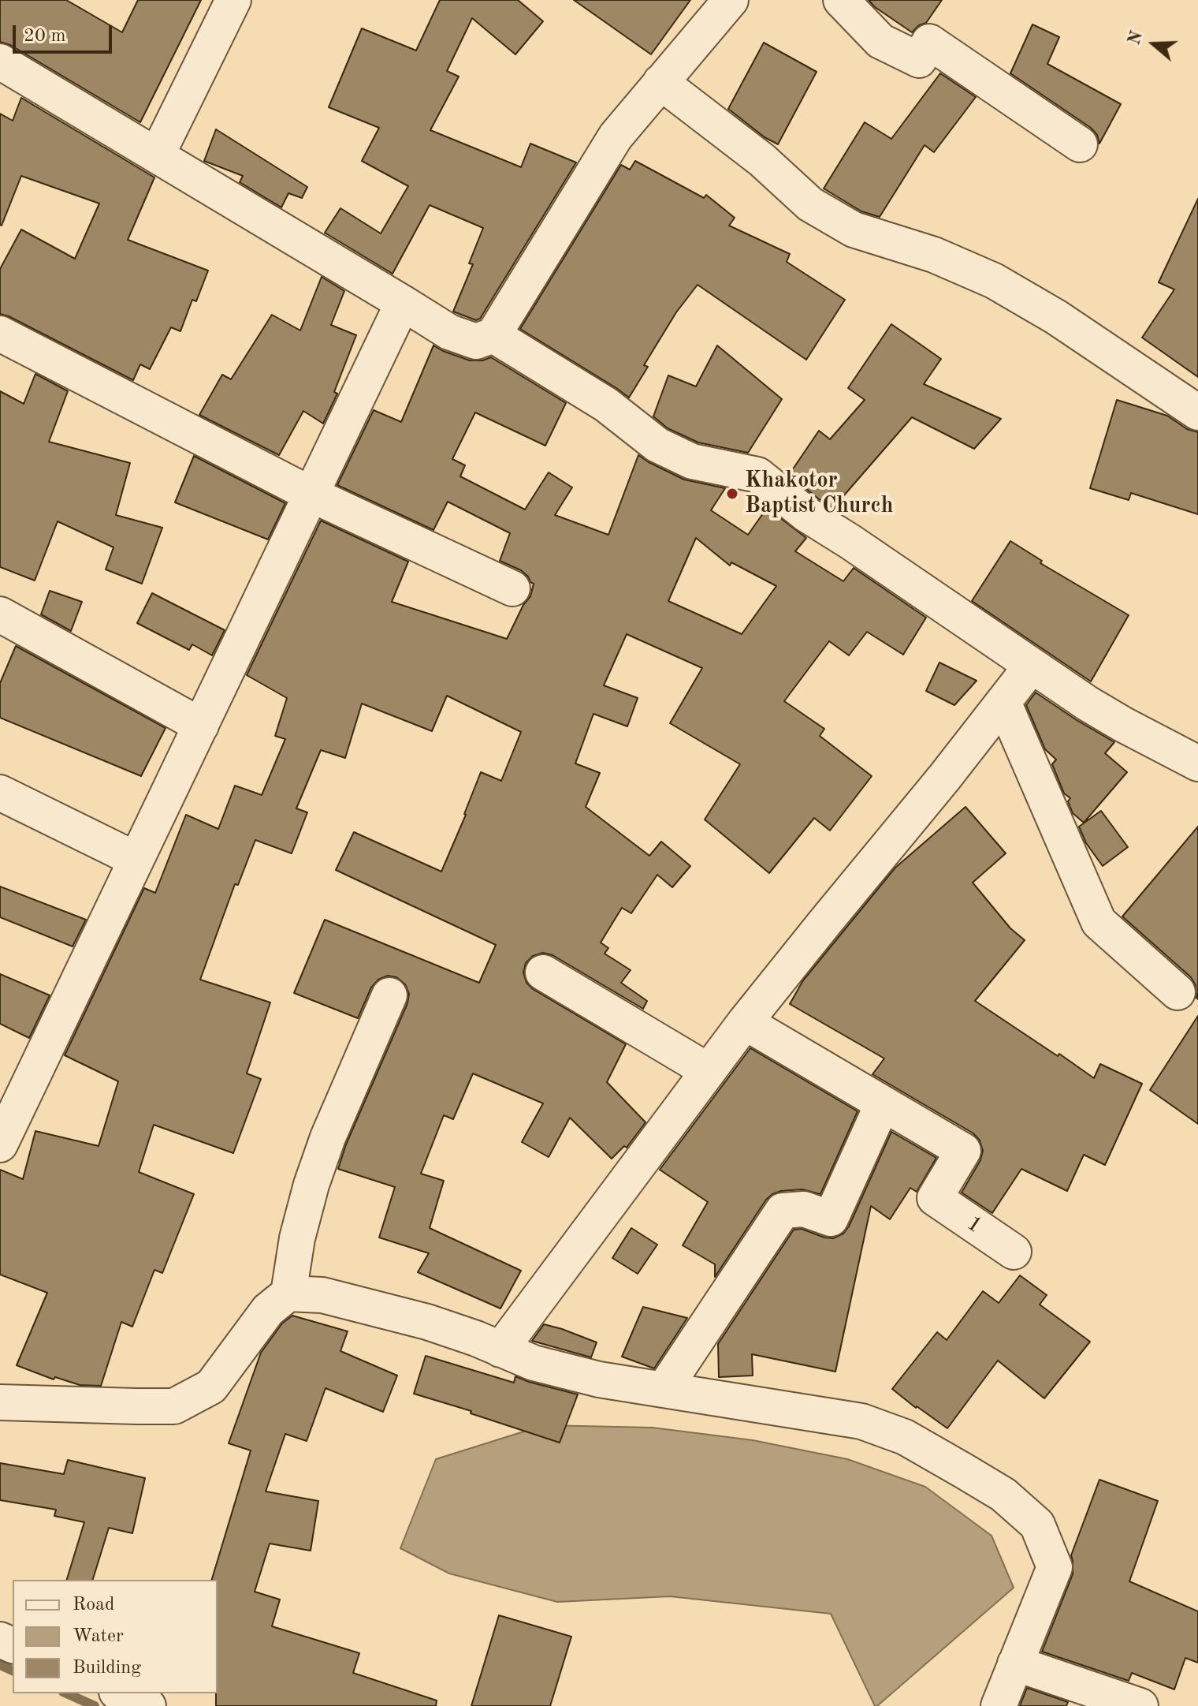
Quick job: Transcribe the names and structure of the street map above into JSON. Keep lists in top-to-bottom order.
{
  "streets": {
    "street": ["1"]
  },
  "places": ["Khakotor Baptist Church"],
  "legend": ["Road", "Water", "Building"],
  "scale_bar": "20 m",
  "north": "left"
}
